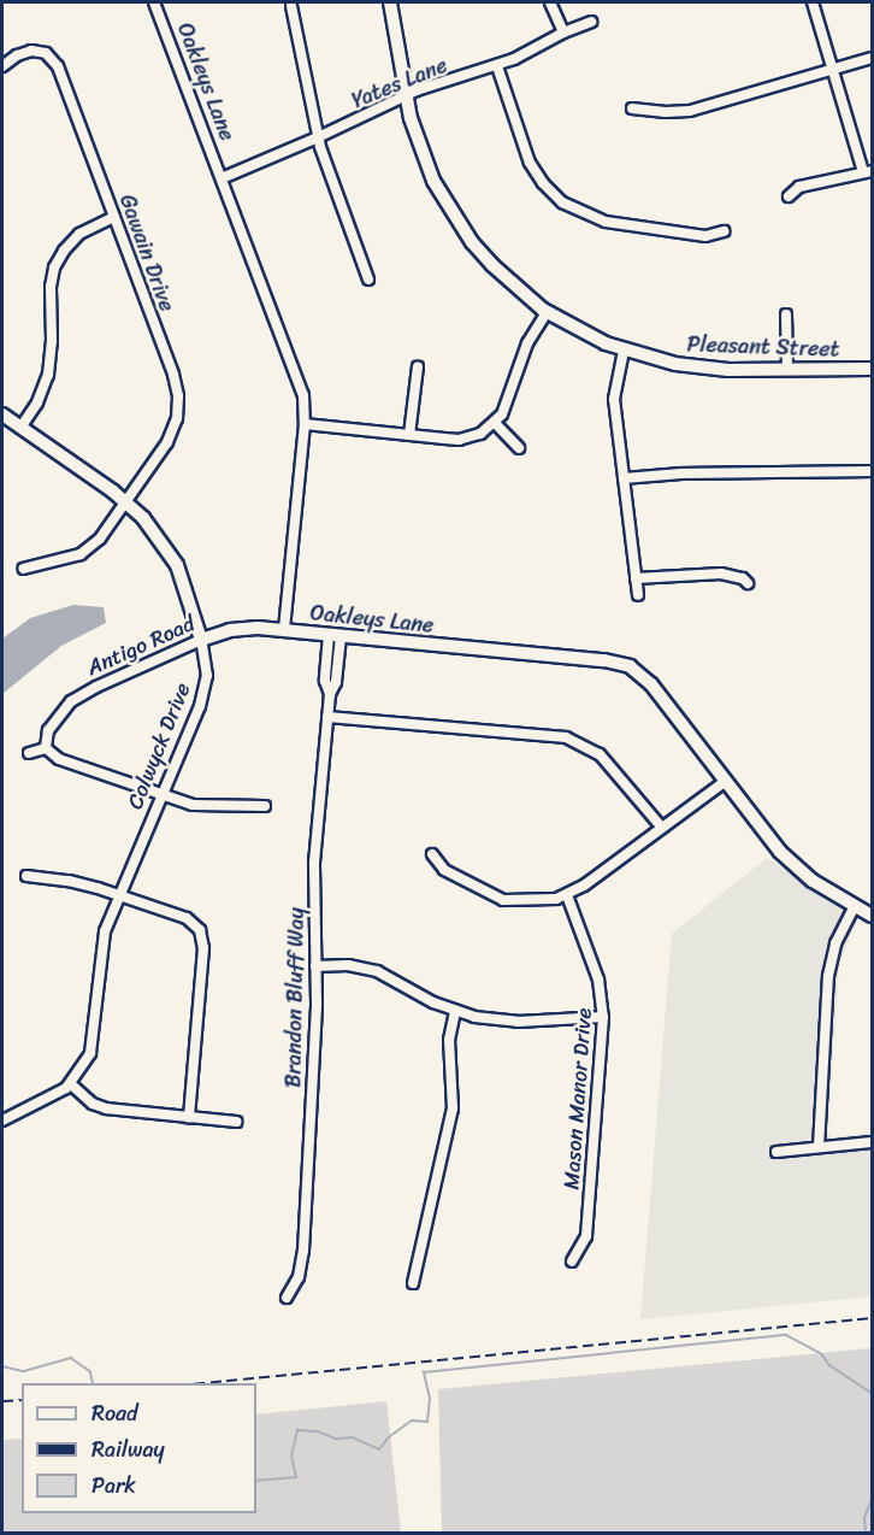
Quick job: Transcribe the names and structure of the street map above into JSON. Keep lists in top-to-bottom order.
{
  "streets": {
    "street": [
      "Oakleys Lane",
      "Yates Lane",
      "Gawain Drive",
      "Pleasant Street",
      "Antigo Road",
      "Colwyck Drive",
      "Brandon Bluff Way",
      "Mason Manor Drive"
    ]
  },
  "crossings": [
    ["Oakleys Lane", "Yates Lane"],
    ["Oakleys Lane", "Antigo Road"],
    ["Oakleys Lane", "Brandon Bluff Way"],
    ["Yates Lane", "Pleasant Street"],
    ["Gawain Drive", "Colwyck Drive"],
    ["Antigo Road", "Colwyck Drive"]
  ],
  "legend": ["Road", "Railway", "Park"]
}
